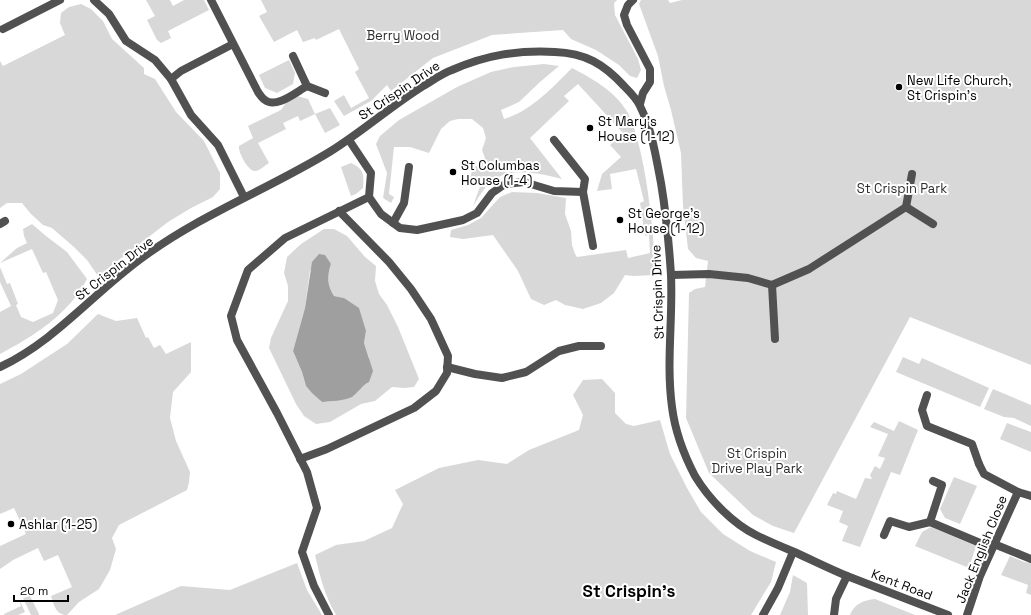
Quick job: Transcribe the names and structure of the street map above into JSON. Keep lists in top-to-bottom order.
{
  "streets": {
    "street": ["St Crispin Drive", "Jack English Close", "Kent Road"]
  },
  "crossings": [
    ["St Crispin Drive", "Kent Road"]
  ],
  "districts": ["St Crispin's"],
  "parks": ["Berry Wood", "St Crispin Park", "St Crispin Drive Play Park"],
  "places": [
    "New Life Church, St Crispin's",
    "St Mary's House (1-12)",
    "St Columbas House (1-4)",
    "St George's House (1-12)",
    "Ashlar (1-25)"
  ],
  "scale_bar": "20 m"
}
